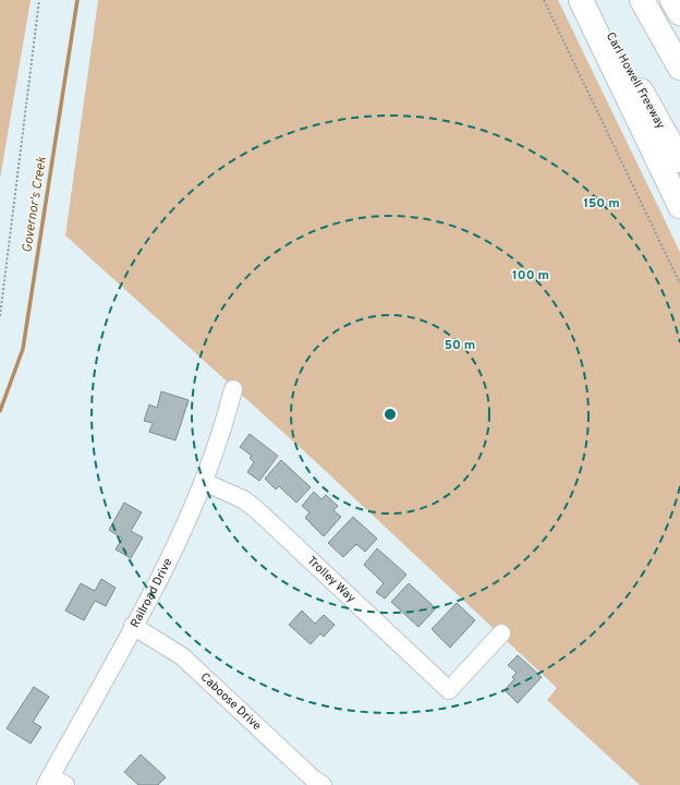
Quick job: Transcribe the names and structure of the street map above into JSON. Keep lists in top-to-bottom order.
{
  "streets": {
    "highway": ["Carl Howell Freeway"],
    "street": ["Trolley Way", "Railroad Drive", "Caboose Drive"]
  },
  "crossings": [
    ["Trolley Way", "Railroad Drive"],
    ["Railroad Drive", "Caboose Drive"]
  ],
  "water": ["Governor's Creek"],
  "rings": ["150 m", "100 m", "50 m"]
}
